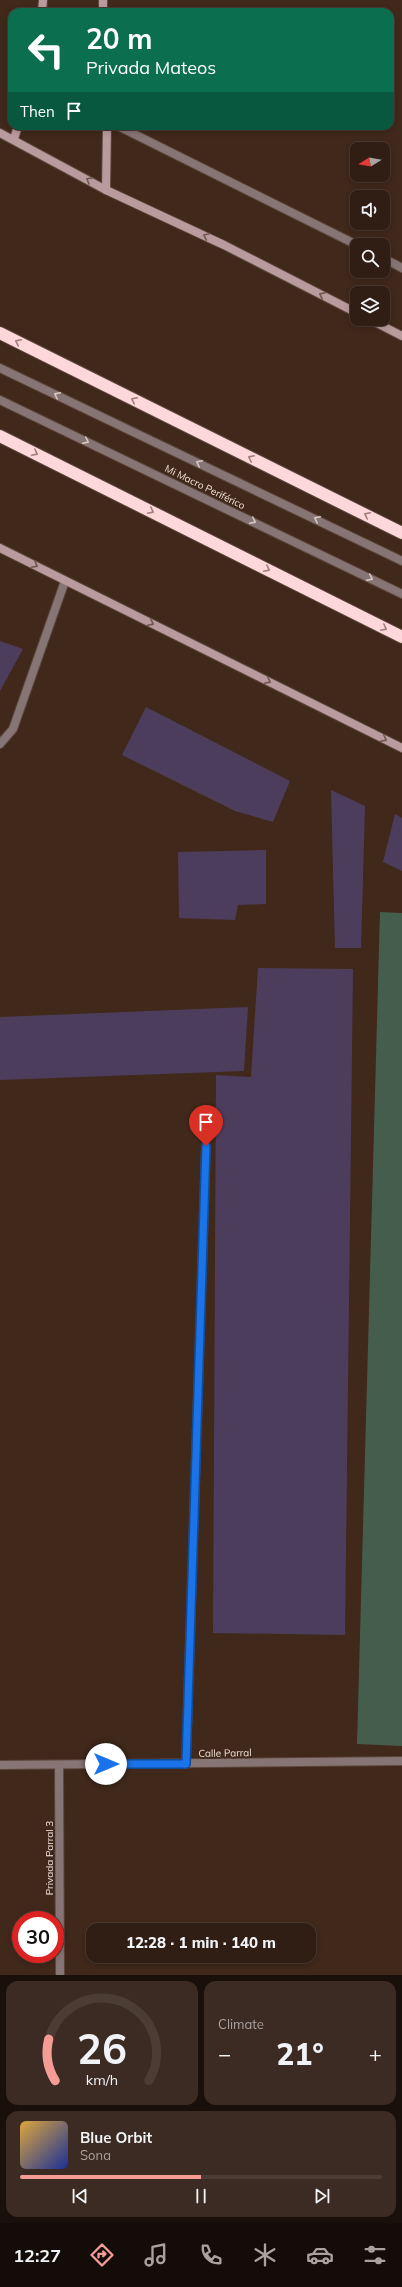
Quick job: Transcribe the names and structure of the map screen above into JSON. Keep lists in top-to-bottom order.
{
  "streets": {
    "street": ["Mi Macro Periférico", "Calle Parral", "Privada Parral 3"]
  },
  "crossings": [
    ["Calle Parral", "Privada Parral 3"]
  ],
  "north": "left",
  "page": {
    "turn": ["20 m", "Privada Mateos"],
    "then": "Then",
    "limit": "30",
    "trip": "12:28 · 1 min · 140 m",
    "tile": "Climate",
    "heat": ["−", "21°", "+"],
    "song": ["Blue Orbit", "Sona"],
    "tabs": "12:27",
    "gauge": ["26", "km/h"]
  }
}
